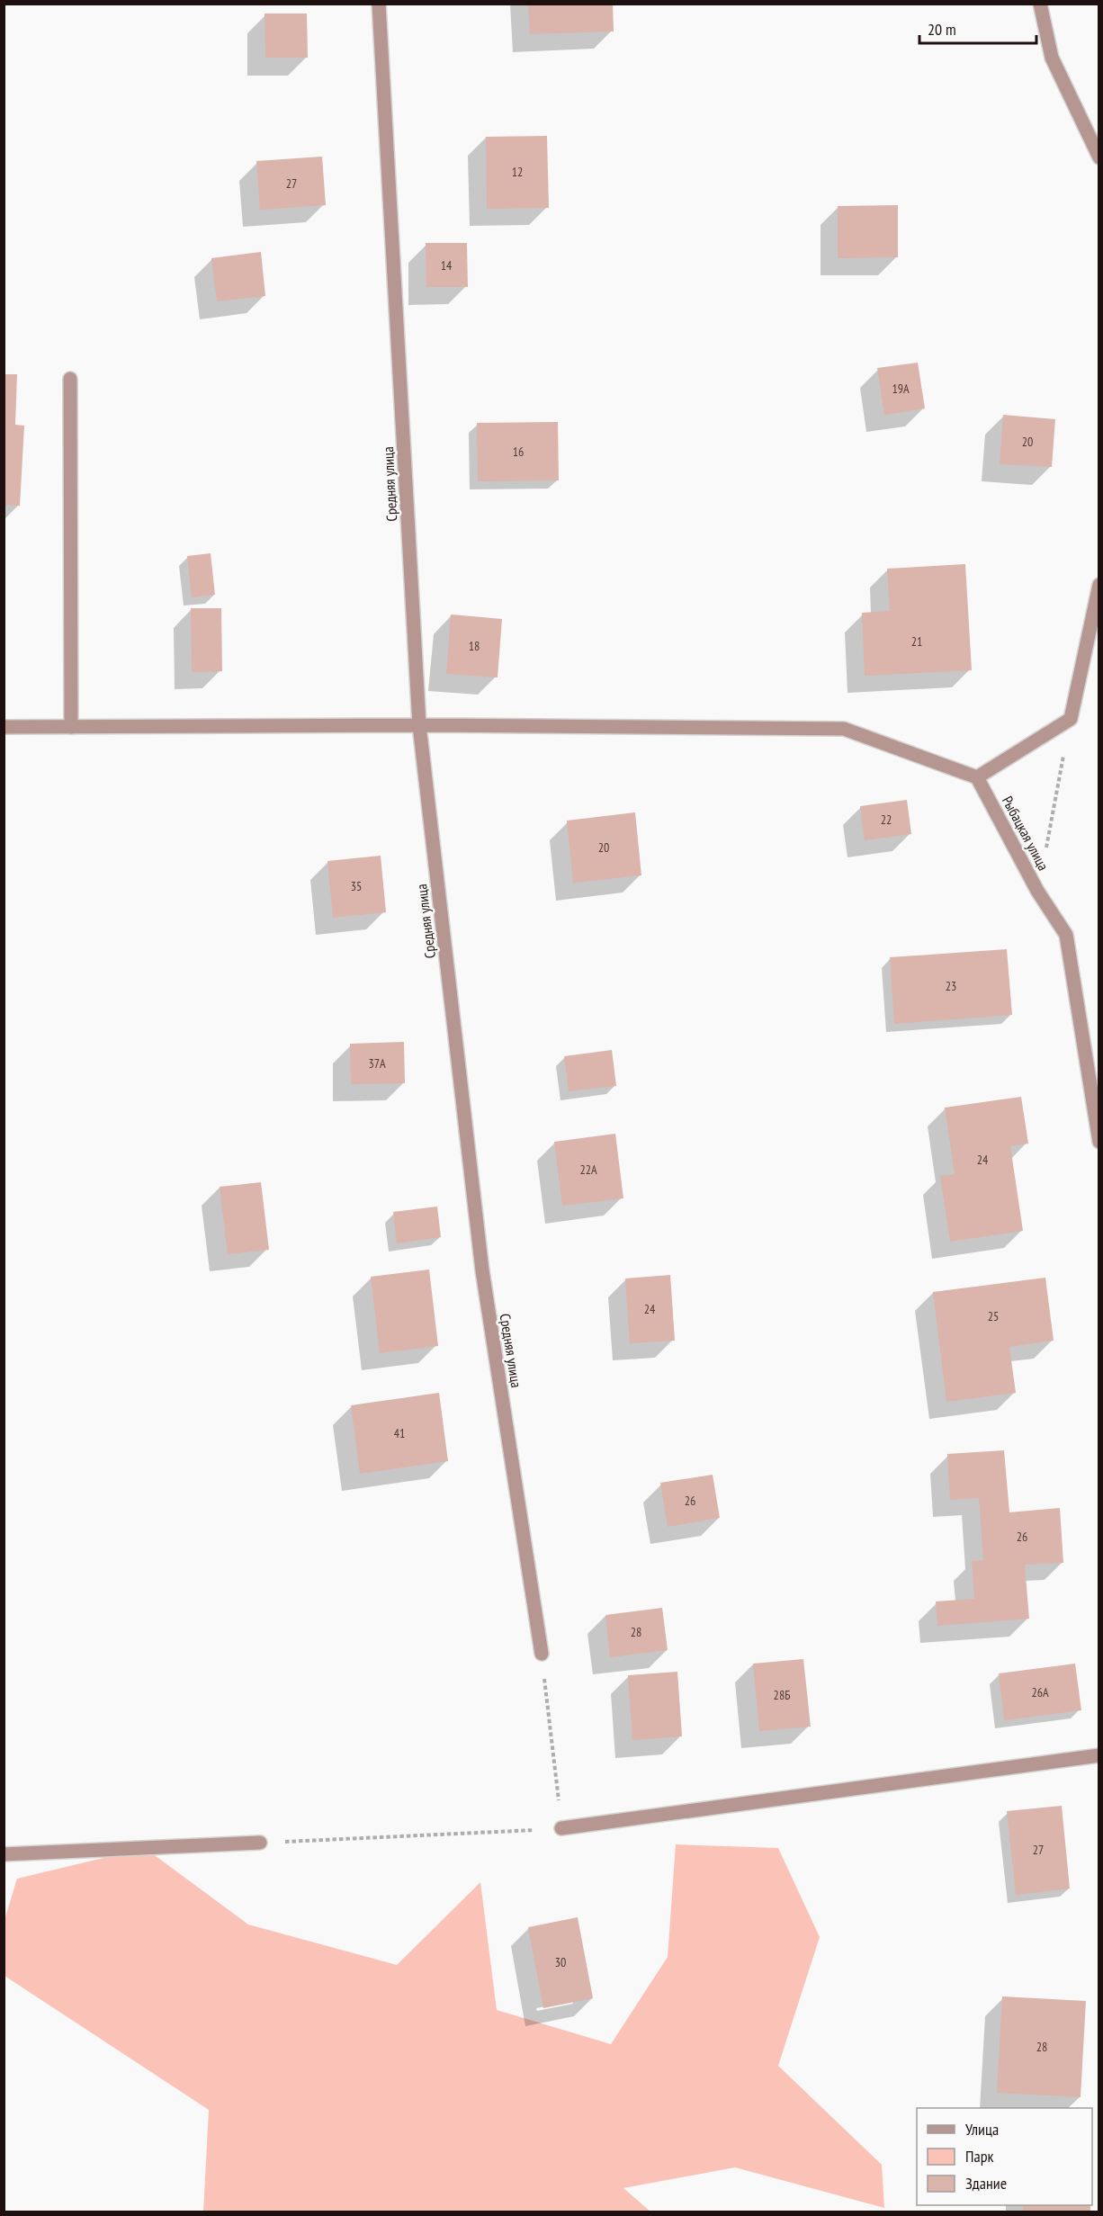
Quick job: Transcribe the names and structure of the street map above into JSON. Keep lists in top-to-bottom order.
{
  "streets": {
    "street": ["Средняя улица", "Рыбацкая улица"]
  },
  "house_numbers": [
    "12",
    "27",
    "14",
    "19А",
    "20",
    "16",
    "21",
    "18",
    "22",
    "20",
    "35",
    "23",
    "37А",
    "24",
    "22А",
    "24",
    "25",
    "41",
    "26",
    "26",
    "28",
    "26А",
    "28Б",
    "27",
    "30",
    "28"
  ],
  "legend": ["Улица", "Парк", "Здание"],
  "scale_bar": "20 m"
}
